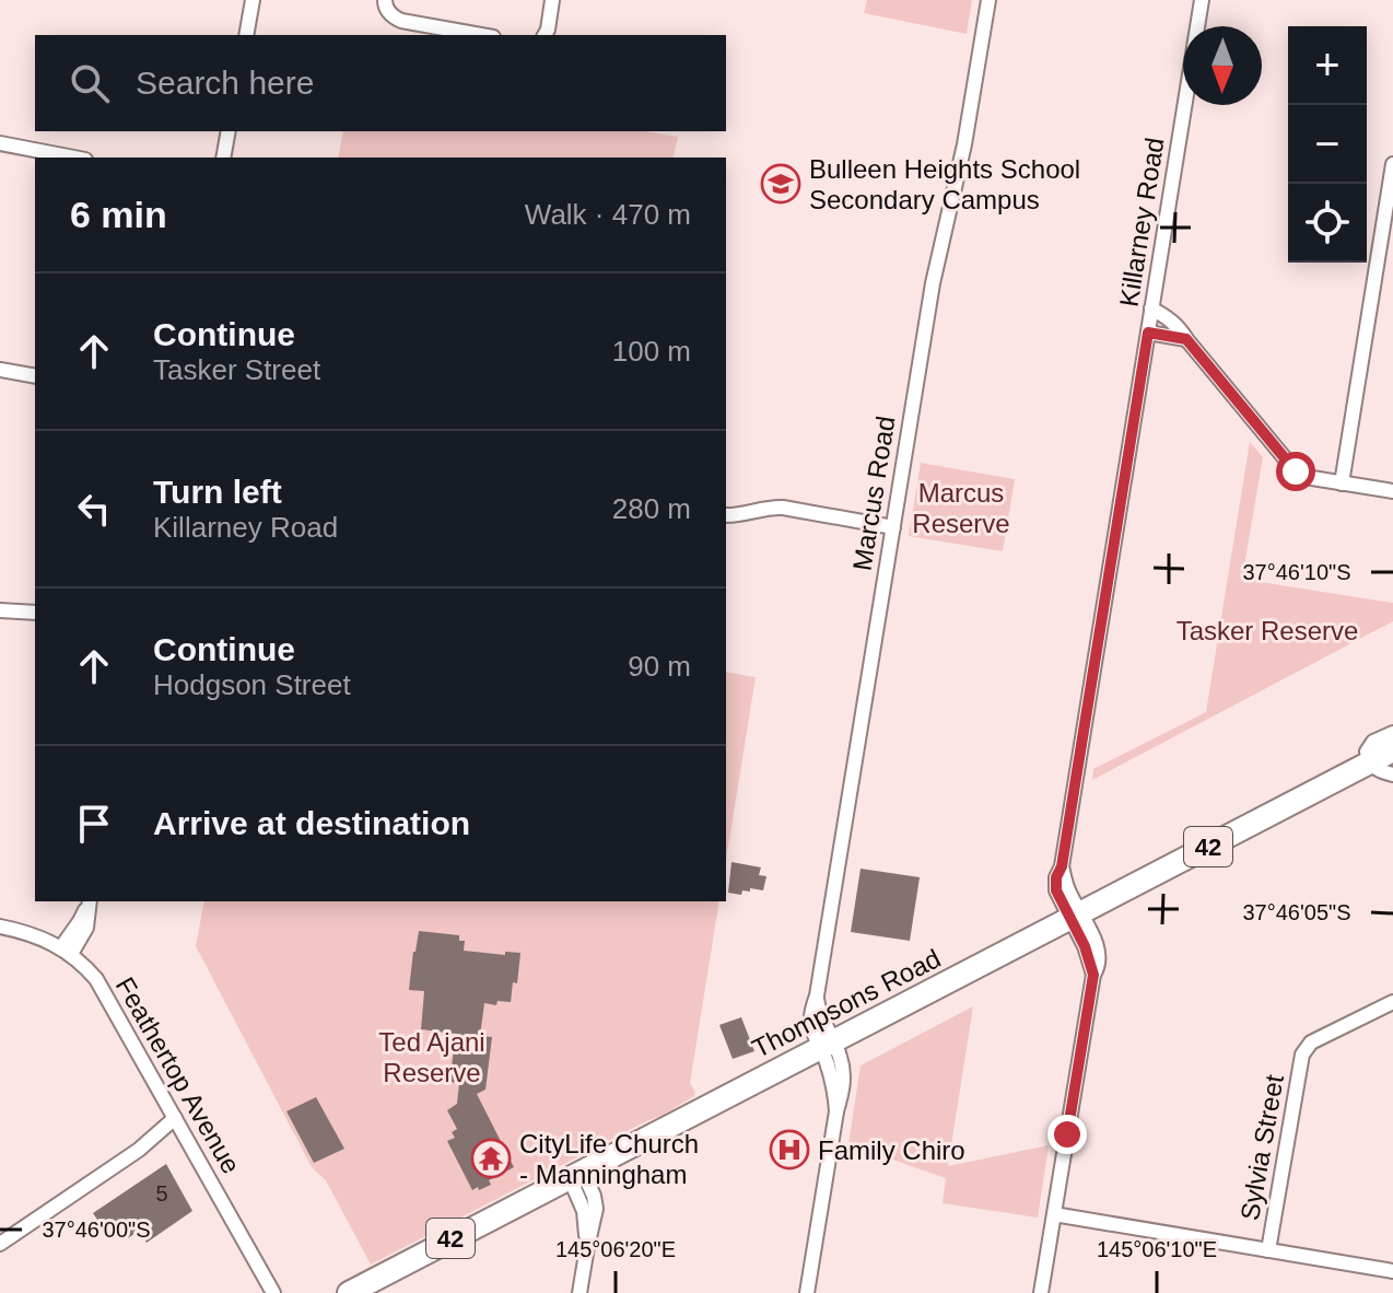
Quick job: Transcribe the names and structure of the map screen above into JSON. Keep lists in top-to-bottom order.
{
  "streets": {
    "main road": ["42", "Thompsons Road"],
    "street": [
      "Killarney Road",
      "Marcus Road",
      "Feathertop Avenue",
      "Sylvia Street"
    ]
  },
  "crossings": [
    ["Killarney Road", "Thompsons Road"],
    ["Marcus Road", "Thompsons Road"]
  ],
  "parks": ["Marcus Reserve", "Tasker Reserve", "Ted Ajani Reserve"],
  "places": {
    "school or university": ["Bulleen Heights School Secondary Campus"],
    "hospital": ["Family Chiro"],
    "temple": ["CityLife Church - Manningham"]
  },
  "house_numbers": ["5"],
  "north": "bottom",
  "page": {
    "map_buttons": ["+", "−"],
    "search": "Search here",
    "heading": ["6 min", "Walk · 470 m"],
    "list": [
      ["Continue", "Tasker Street", "100 m"],
      ["Turn left", "Killarney Road", "280 m"],
      ["Continue", "Hodgson Street", "90 m"],
      "Arrive at destination"
    ]
  },
  "coordinates": [
    "37°46'10\"S",
    "37°46'05\"S",
    "37°46'00\"S",
    "145°06'20\"E",
    "145°06'10\"E"
  ]
}
